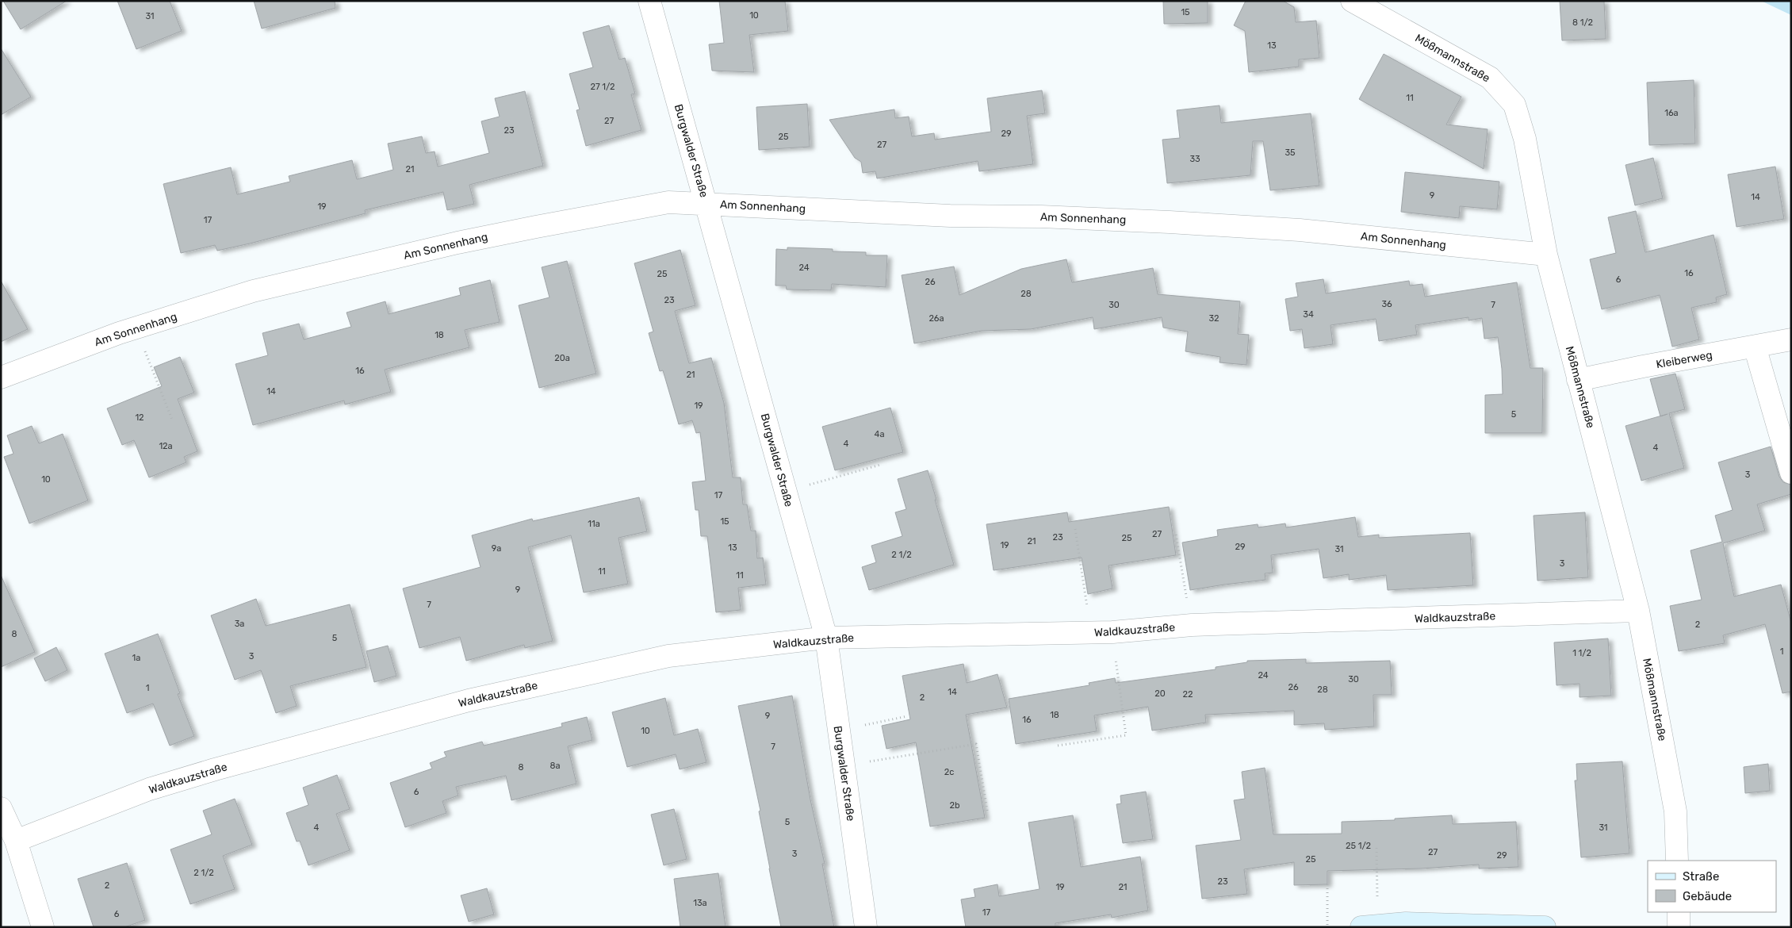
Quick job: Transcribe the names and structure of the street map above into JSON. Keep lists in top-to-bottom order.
{
  "streets": {
    "street": [
      "Mößmannstraße",
      "Burgwalder Straße",
      "Am Sonnenhang",
      "Kleiberweg",
      "Waldkauzstraße"
    ]
  },
  "crossings": [
    ["Mößmannstraße", "Am Sonnenhang"],
    ["Mößmannstraße", "Kleiberweg"],
    ["Mößmannstraße", "Waldkauzstraße"],
    ["Burgwalder Straße", "Am Sonnenhang"],
    ["Burgwalder Straße", "Waldkauzstraße"]
  ],
  "house_numbers": [
    "15",
    "10",
    "31",
    "8 1/2",
    "13",
    "27 1/2",
    "11",
    "16a",
    "27",
    "23",
    "29",
    "25",
    "27",
    "35",
    "33",
    "21",
    "9",
    "14",
    "19",
    "17",
    "24",
    "16",
    "25",
    "6",
    "26",
    "28",
    "23",
    "36",
    "30",
    "7",
    "34",
    "26a",
    "32",
    "18",
    "20a",
    "16",
    "21",
    "14",
    "19",
    "5",
    "12",
    "4a",
    "4",
    "12a",
    "4",
    "3",
    "10",
    "17",
    "15",
    "11a",
    "27",
    "23",
    "25",
    "21",
    "19",
    "29",
    "13",
    "9a",
    "31",
    "2 1/2",
    "3",
    "11",
    "11",
    "9",
    "7",
    "3a",
    "2",
    "8",
    "5",
    "1",
    "1 1/2",
    "3",
    "1a",
    "24",
    "30",
    "26",
    "1",
    "28",
    "14",
    "20",
    "22",
    "2",
    "18",
    "9",
    "16",
    "10",
    "7",
    "8a",
    "8",
    "2c",
    "6",
    "2b",
    "5",
    "4",
    "31",
    "25 1/2",
    "27",
    "3",
    "29",
    "25",
    "2 1/2",
    "23",
    "2",
    "19",
    "21",
    "13a",
    "17",
    "6"
  ],
  "legend": ["Straße", "Gebäude"]
}
